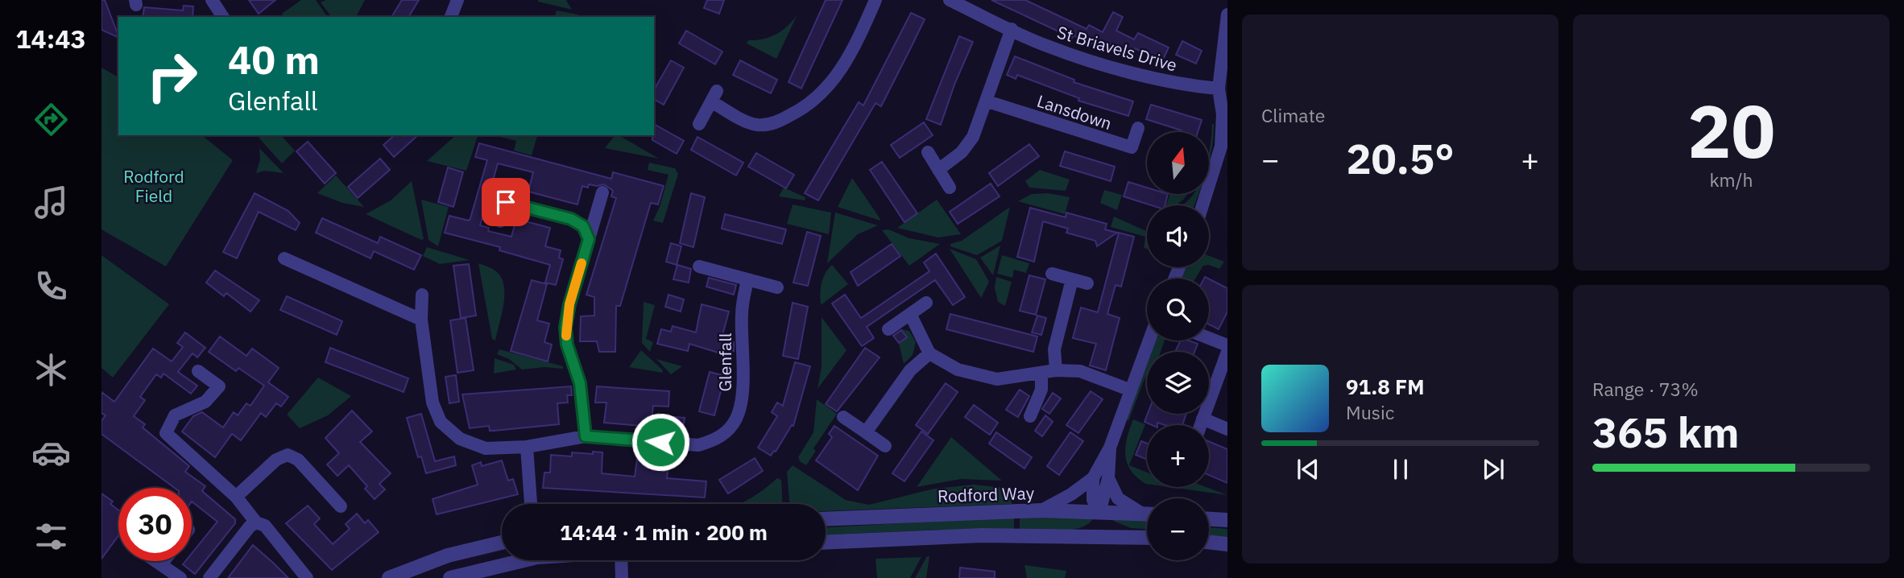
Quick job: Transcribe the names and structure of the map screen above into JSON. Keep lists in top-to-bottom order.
{
  "streets": {
    "street": [
      "St Briavels Drive",
      "Lansdown",
      "Glenfall",
      "Rodford Way"
    ]
  },
  "parks": ["Rodford Field"],
  "north": "top",
  "page": {
    "tabs": "14:43",
    "tile": [
      "Climate",
      ["20", "km/h"],
      ["Range · 73%", "365 km"]
    ],
    "turn": ["40 m", "Glenfall"],
    "map_buttons": ["+", "−"],
    "heat": ["−", "20.5°", "+"],
    "song": ["91.8 FM", "Music"],
    "limit": "30",
    "trip": "14:44 · 1 min · 200 m"
  }
}
